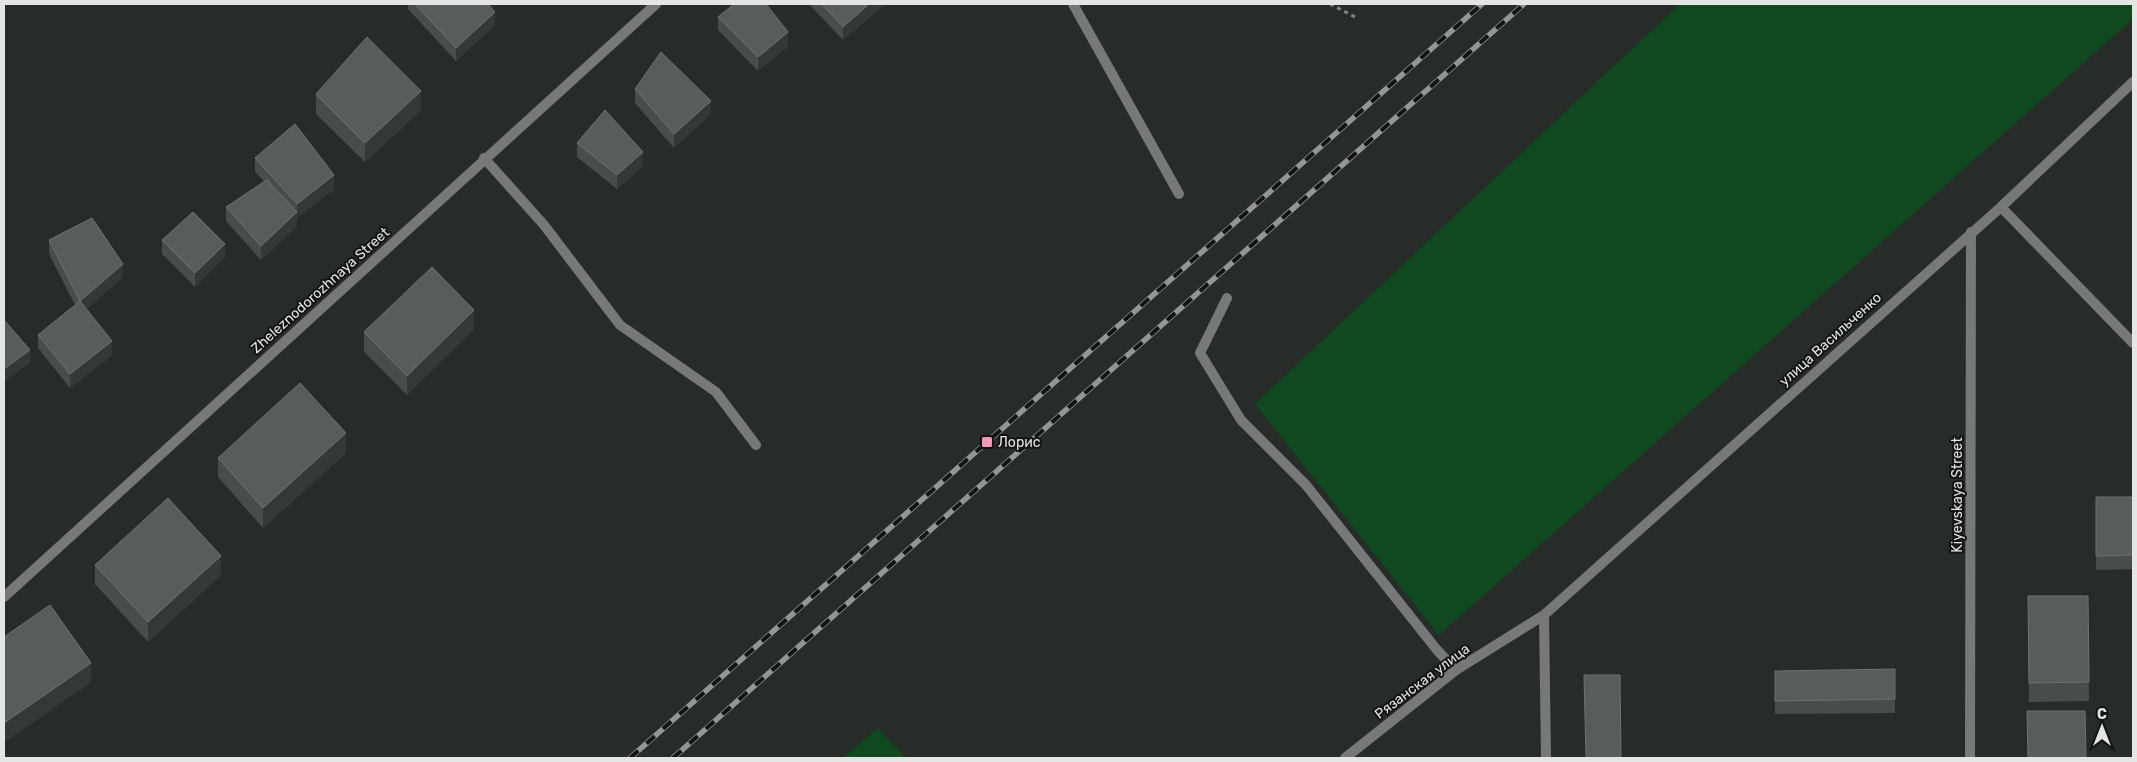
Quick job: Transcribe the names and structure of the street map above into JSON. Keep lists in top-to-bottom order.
{
  "streets": {
    "street": [
      "Zheleznodorozhnaya Street",
      "улица Васильченко",
      "Kiyevskaya Street",
      "Рязанская улица"
    ]
  },
  "crossings": [
    ["улица Васильченко", "Kiyevskaya Street"],
    ["улица Васильченко", "Рязанская улица"]
  ],
  "places": {
    "transit": ["Лорис"]
  },
  "north": "top"
}
